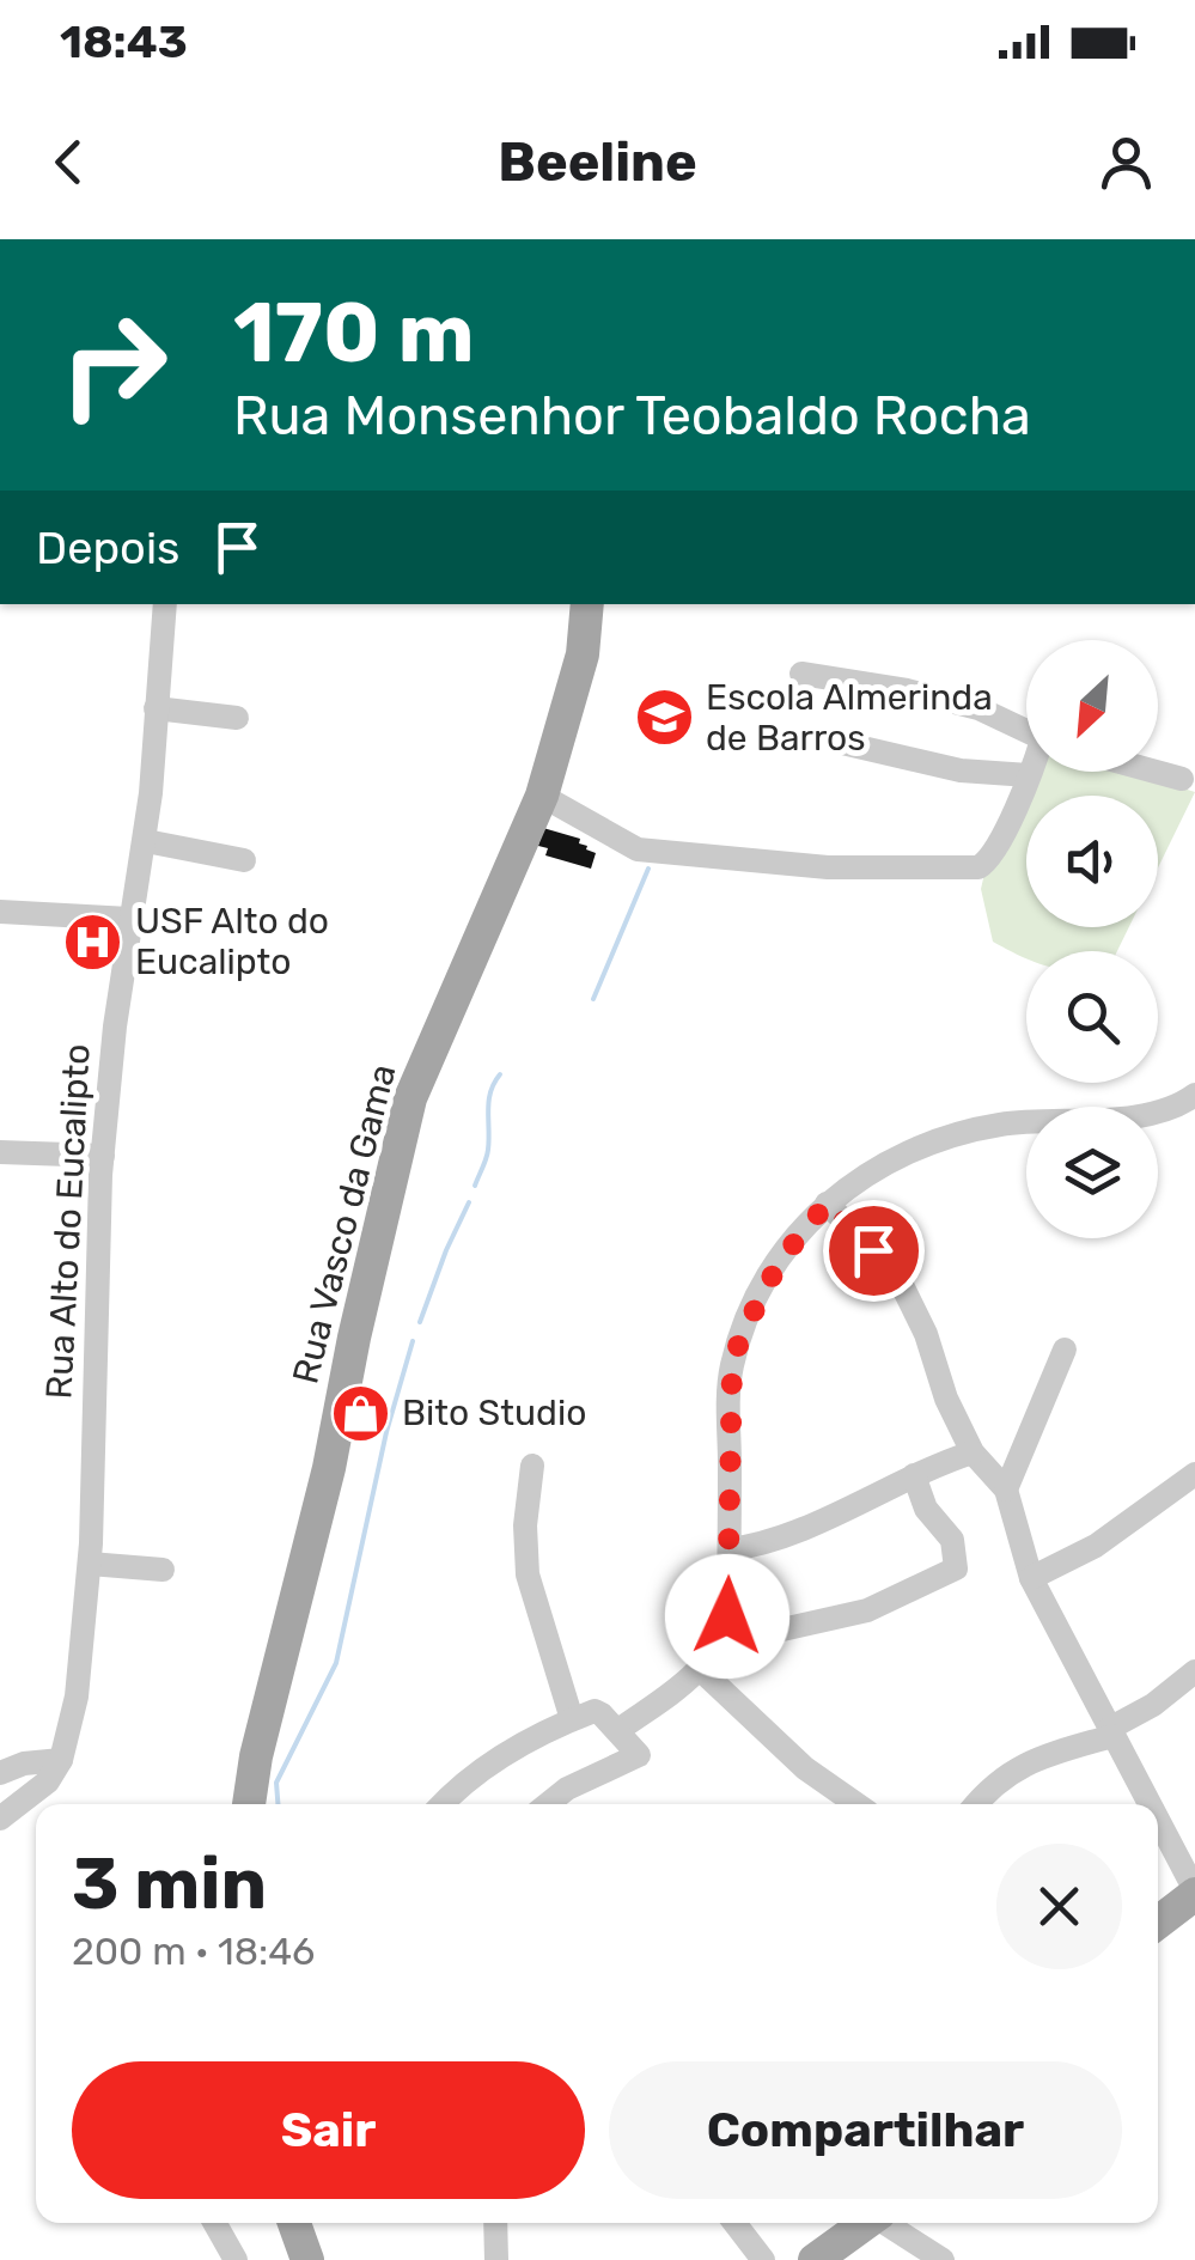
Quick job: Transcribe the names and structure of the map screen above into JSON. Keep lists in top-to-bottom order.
{
  "streets": {
    "main road": ["Rua Vasco da Gama"],
    "street": ["Rua Alto do Eucalipto"]
  },
  "places": {
    "school or university": ["Escola Almerinda de Barros"],
    "hospital": ["USF Alto do Eucalipto"],
    "shop": ["Bito Studio"]
  },
  "north": "bottom left",
  "page": {
    "status": "18:43",
    "header": "Beeline",
    "turn": ["170 m", "Rua Monsenhor Teobaldo Rocha"],
    "then": "Depois",
    "heading": ["3 min", "200 m · 18:46"],
    "buttons": ["Sair", "Compartilhar"]
  }
}
